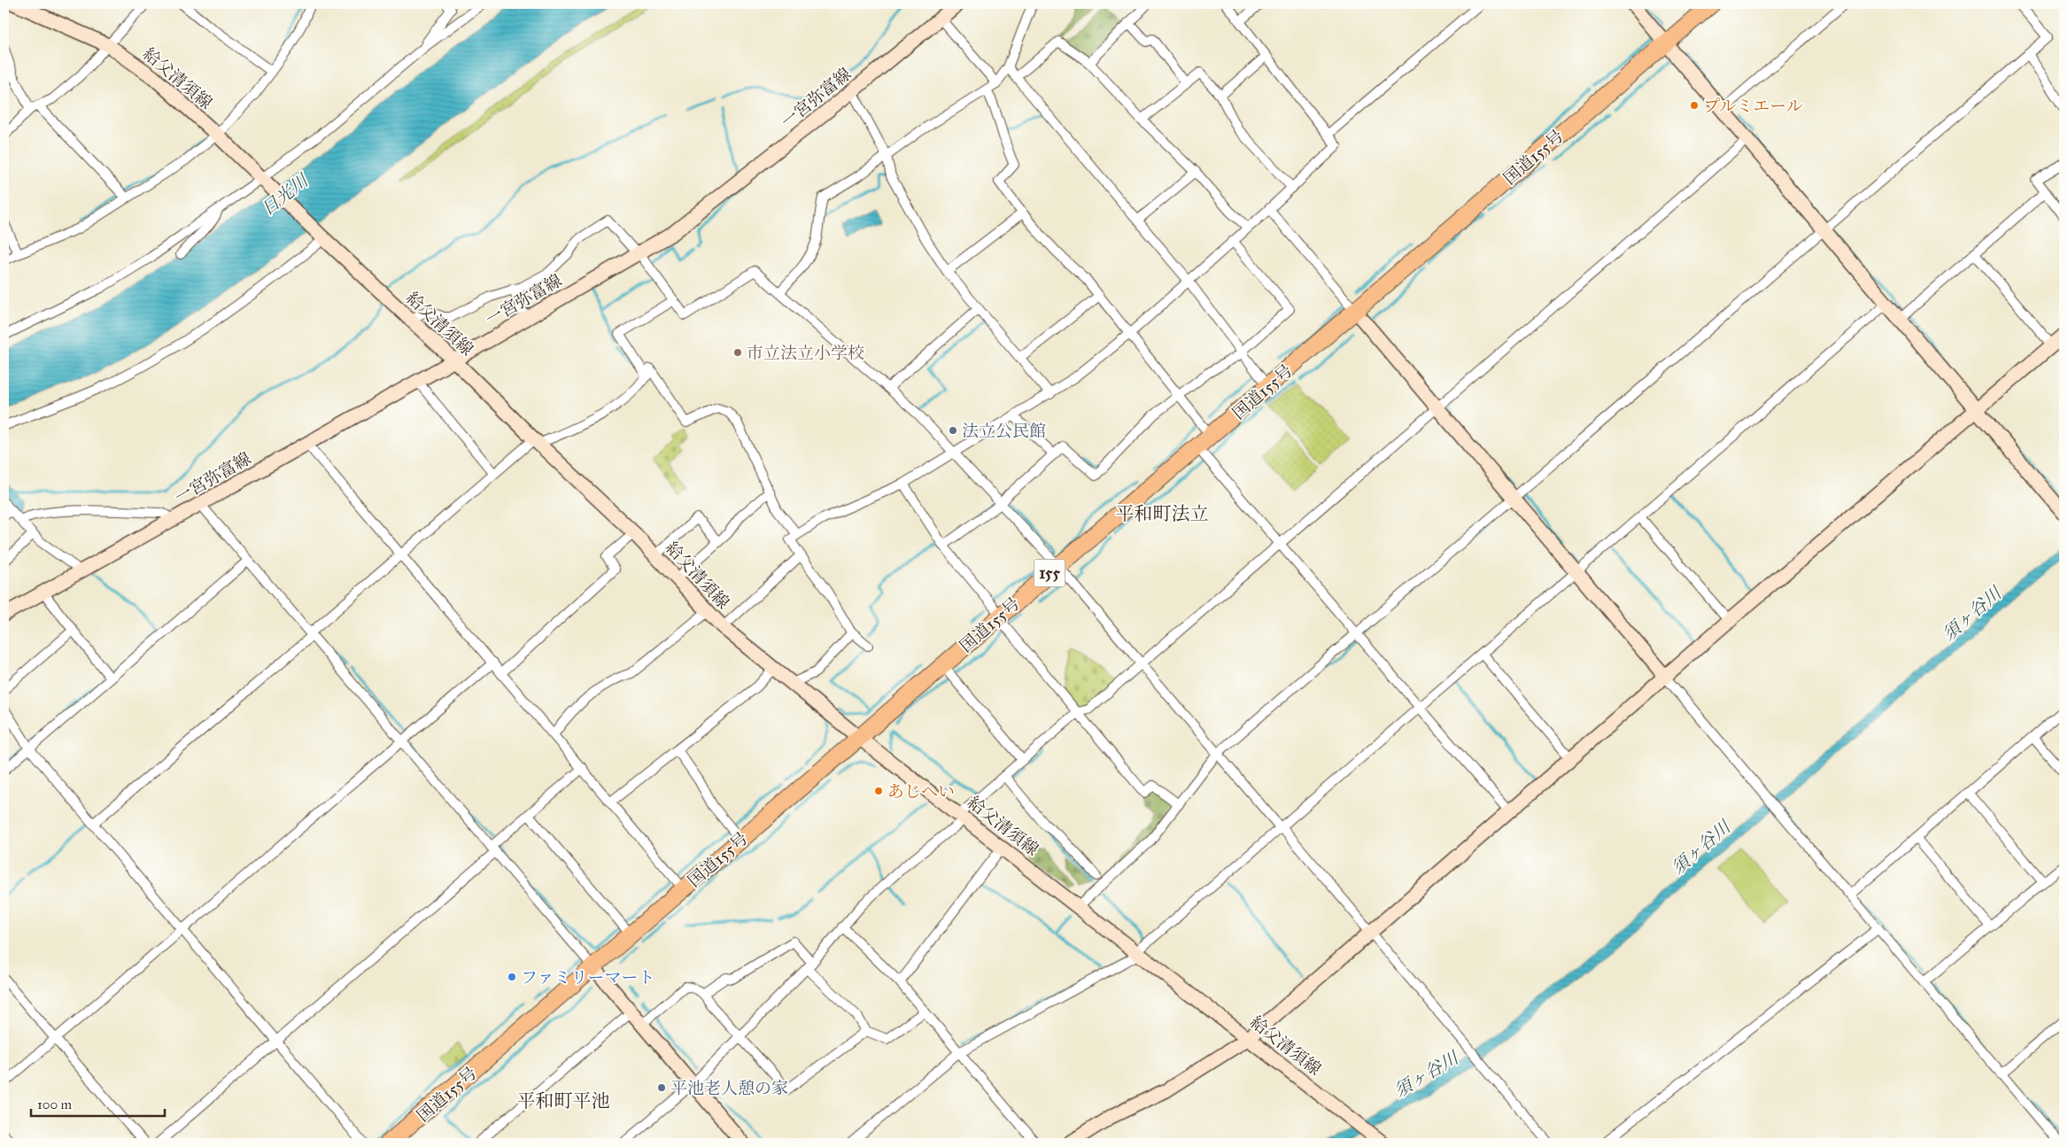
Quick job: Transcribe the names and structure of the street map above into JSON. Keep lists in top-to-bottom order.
{
  "streets": {
    "highway": ["国道155号", "155"],
    "main road": ["給父清須線", "一宮弥富線"]
  },
  "crossings": [
    ["給父清須線", "一宮弥富線"],
    ["給父清須線", "国道155号"]
  ],
  "districts": ["平和町法立", "平和町平池"],
  "water": ["日光川", "須ヶ谷川"],
  "places": [
    "プルミエール",
    "市立法立小学校",
    "法立公民館",
    "あじへい",
    "ファミリーマート",
    "平池老人憩の家"
  ],
  "scale_bar": "100 m"
}
